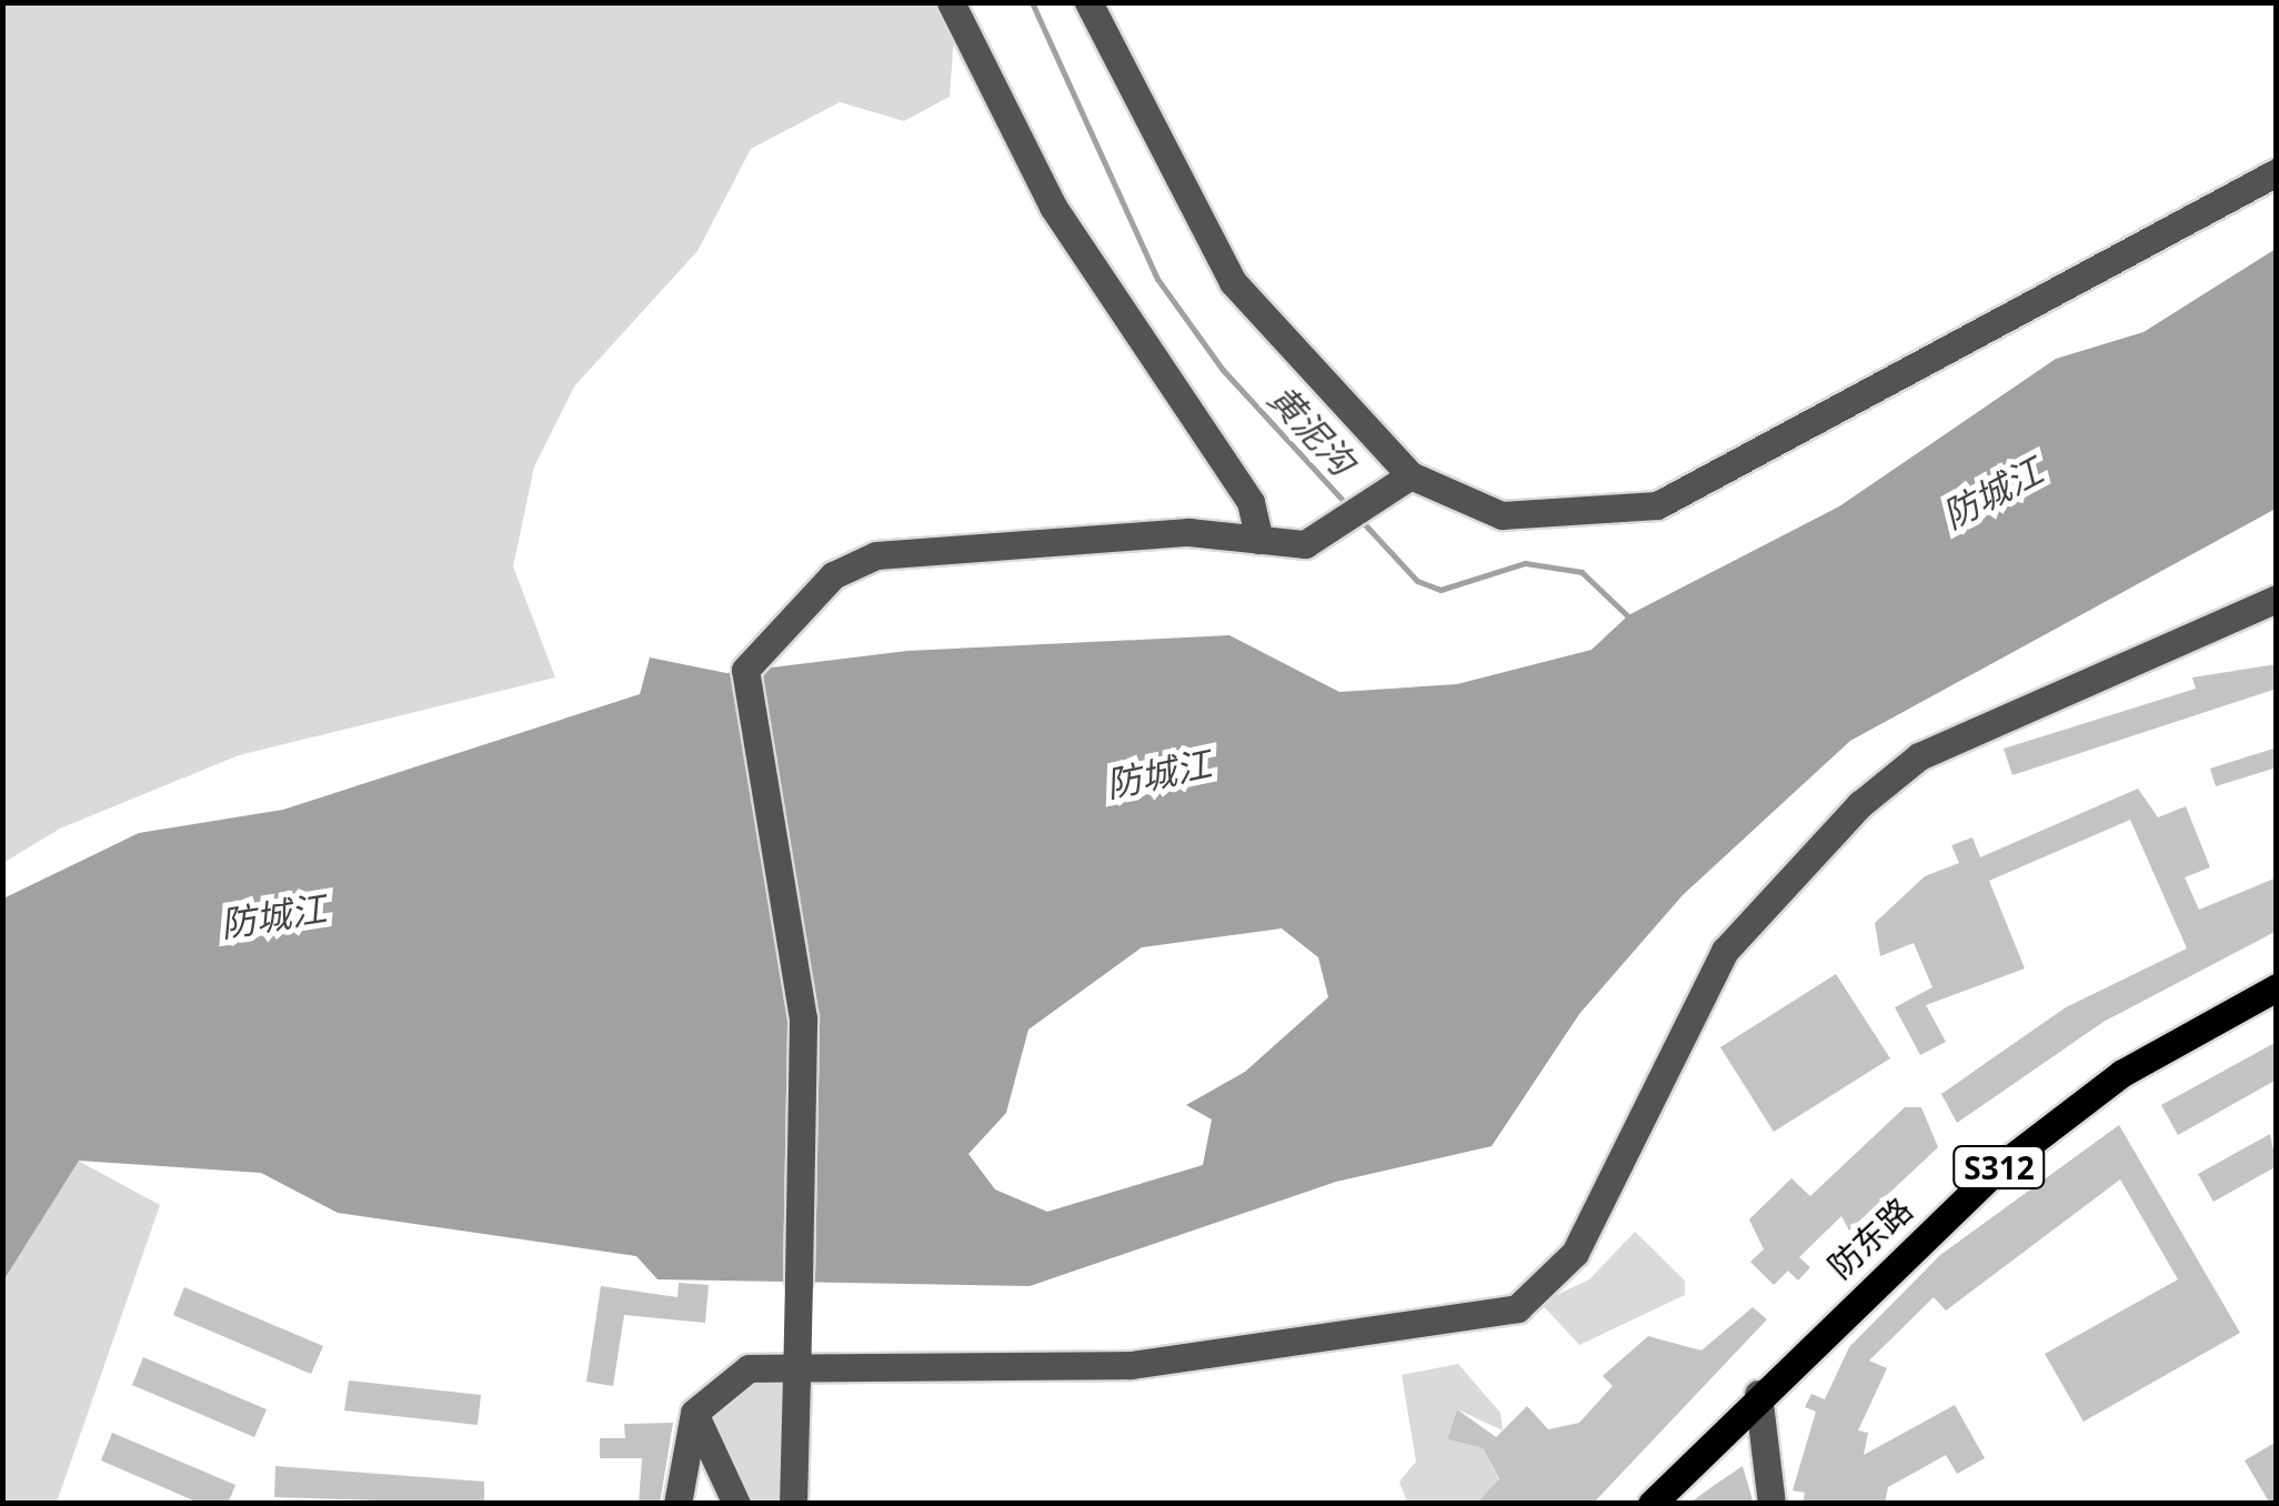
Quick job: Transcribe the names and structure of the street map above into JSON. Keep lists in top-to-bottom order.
{
  "streets": {
    "main road": ["S312", "防东路"]
  },
  "water": ["黄泥沟", "防城江"]
}
